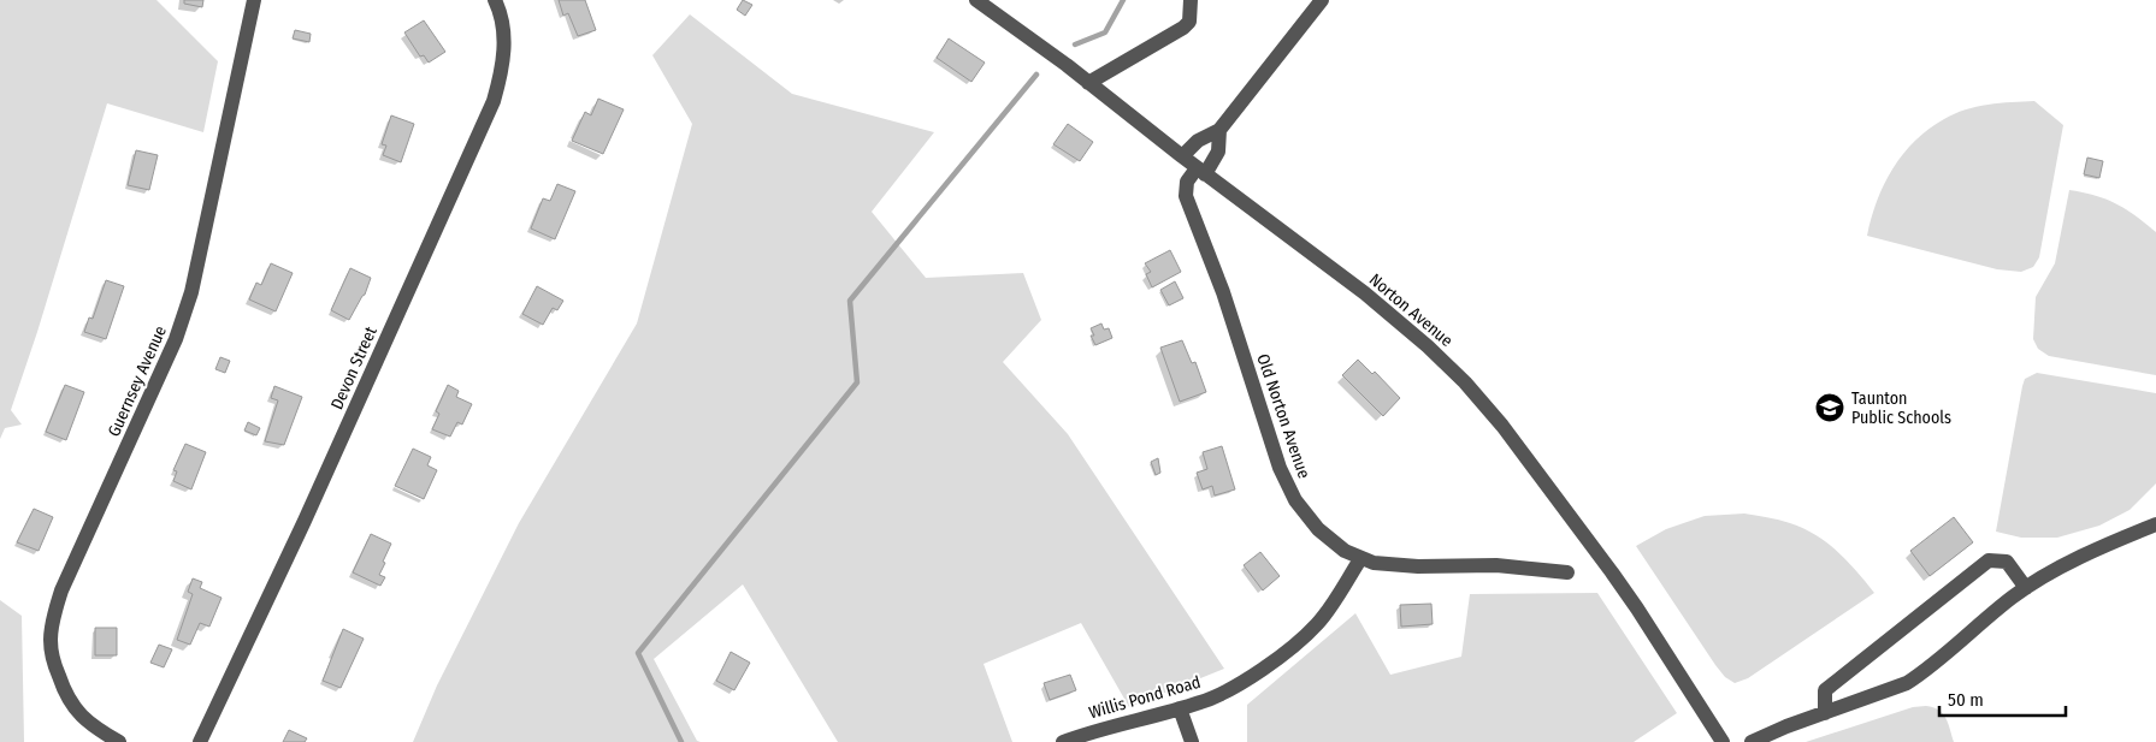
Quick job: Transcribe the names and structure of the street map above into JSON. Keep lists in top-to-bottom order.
{
  "streets": {
    "street": [
      "Norton Avenue",
      "Devon Street",
      "Guernsey Avenue",
      "Old Norton Avenue",
      "Willis Pond Road"
    ]
  },
  "crossings": [
    ["Norton Avenue", "Old Norton Avenue"],
    ["Old Norton Avenue", "Willis Pond Road"]
  ],
  "places": {
    "school or university": ["Taunton Public Schools"]
  },
  "scale_bar": "50 m"
}
